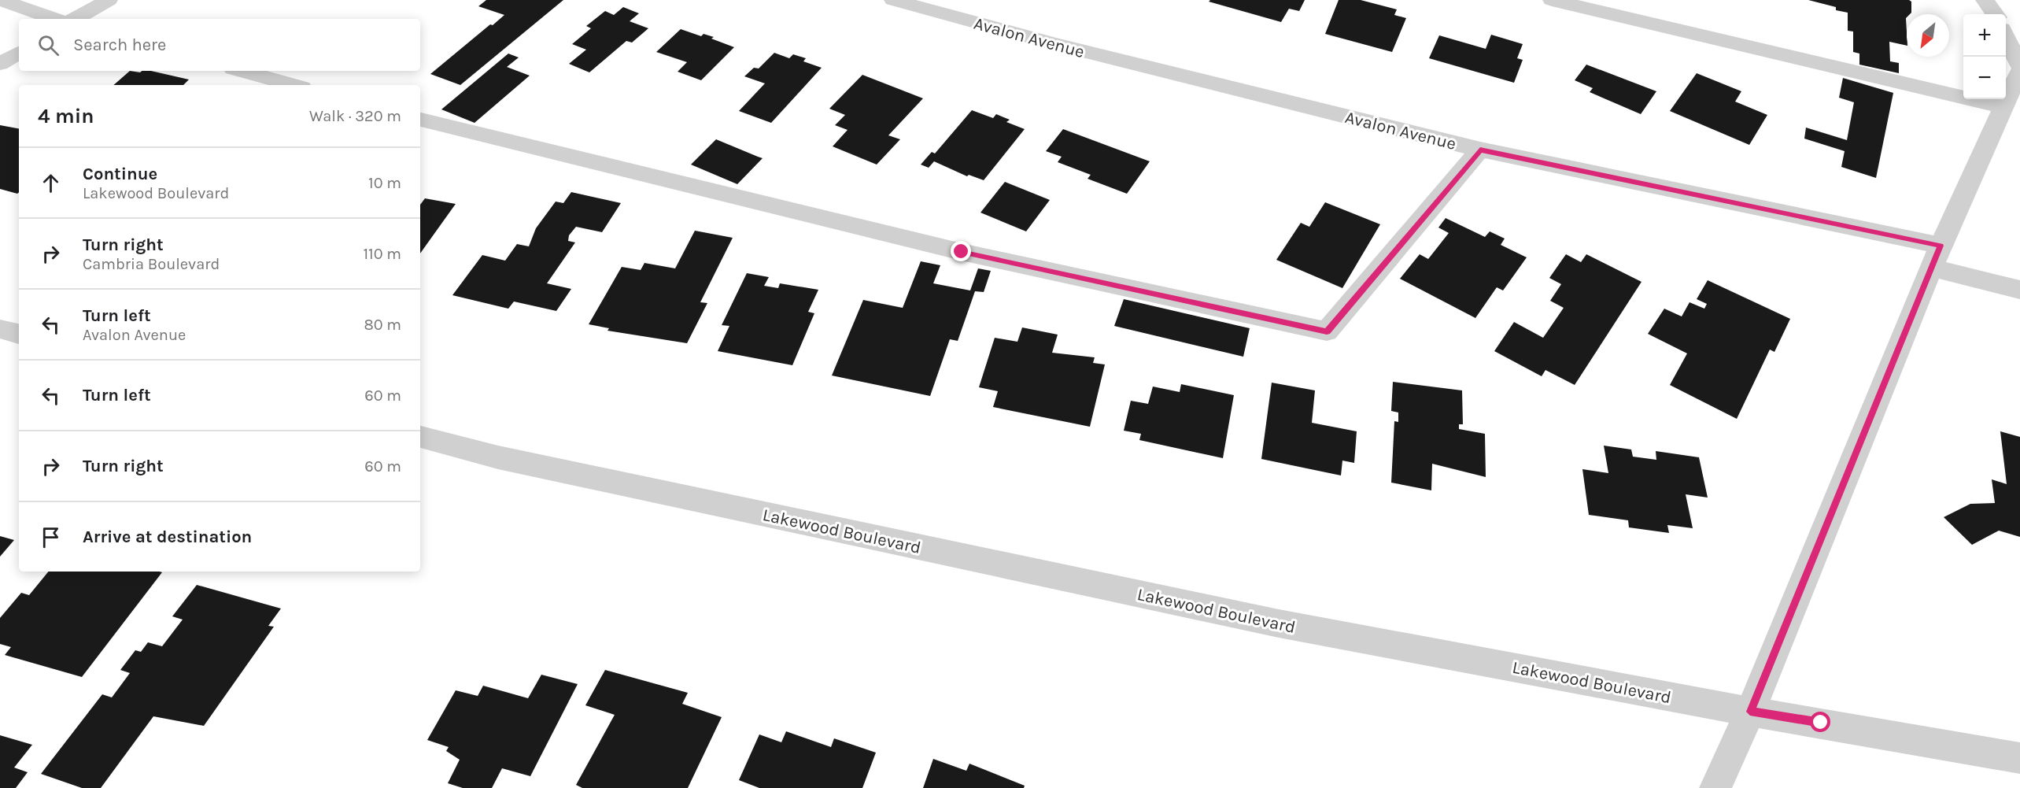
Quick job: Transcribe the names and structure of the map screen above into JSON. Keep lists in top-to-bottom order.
{
  "streets": {
    "street": ["Avalon Avenue", "Lakewood Boulevard"]
  },
  "north": "bottom left",
  "page": {
    "map_buttons": ["+", "−"],
    "search": "Search here",
    "heading": ["4 min", "Walk · 320 m"],
    "list": [
      ["Continue", "Lakewood Boulevard", "10 m"],
      ["Turn right", "Cambria Boulevard", "110 m"],
      ["Turn left", "Avalon Avenue", "80 m"],
      ["Turn left", "60 m"],
      ["Turn right", "60 m"],
      "Arrive at destination"
    ]
  }
}
